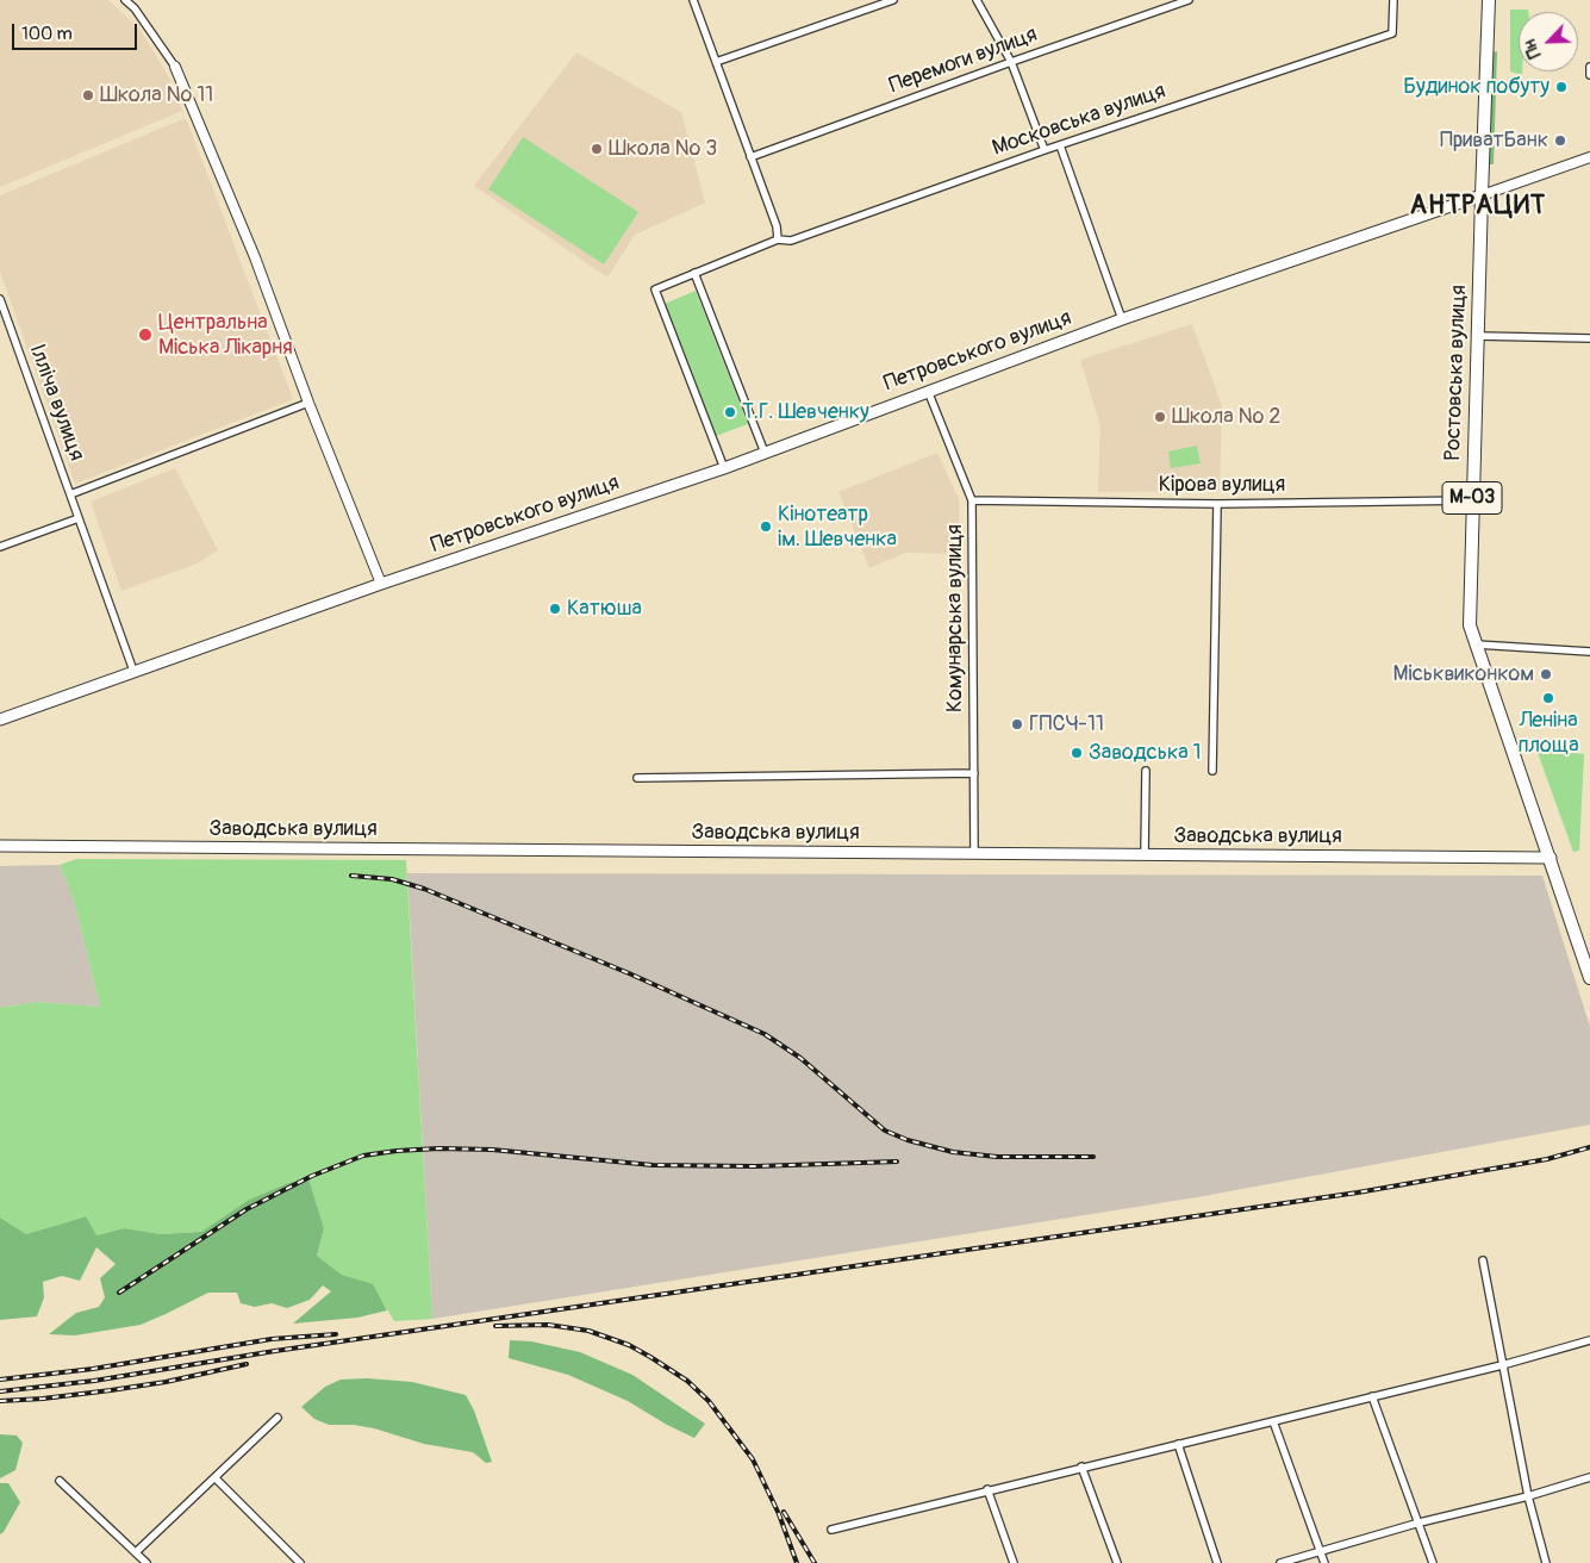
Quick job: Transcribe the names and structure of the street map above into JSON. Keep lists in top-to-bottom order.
{
  "streets": {
    "highway": ["Ростовська вулиця", "М-03"],
    "main road": ["Петровського вулиця", "Заводська вулиця"],
    "street": [
      "Перемоги вулиця",
      "Московська вулиця",
      "Ілліча вулиця",
      "Кірова вулиця",
      "Комунарська вулиця"
    ]
  },
  "crossings": [
    ["Московська вулиця", "Петровського вулиця"],
    ["Петровського вулиця", "Ростовська вулиця"],
    ["Петровського вулиця", "Ілліча вулиця"],
    ["Петровського вулиця", "Комунарська вулиця"],
    ["Ростовська вулиця", "Кірова вулиця"],
    ["Ростовська вулиця", "Заводська вулиця"],
    ["Кірова вулиця", "Комунарська вулиця"],
    ["Комунарська вулиця", "Заводська вулиця"]
  ],
  "districts": ["АНТРАЦИТ"],
  "places": [
    "Будинок побуту",
    "Школа № 11",
    "ПриватБанк",
    "Школа № 3",
    "Центральна Міська Лікарня",
    "Т.Г. Шевченку",
    "Школа № 2",
    "Кінотеатр ім. Шевченка",
    "Катюша",
    "Міськвиконком",
    "Леніна площа",
    "ГПСЧ-11",
    "Заводська 1"
  ],
  "scale_bar": "100 m",
  "north": "bottom left"
}
